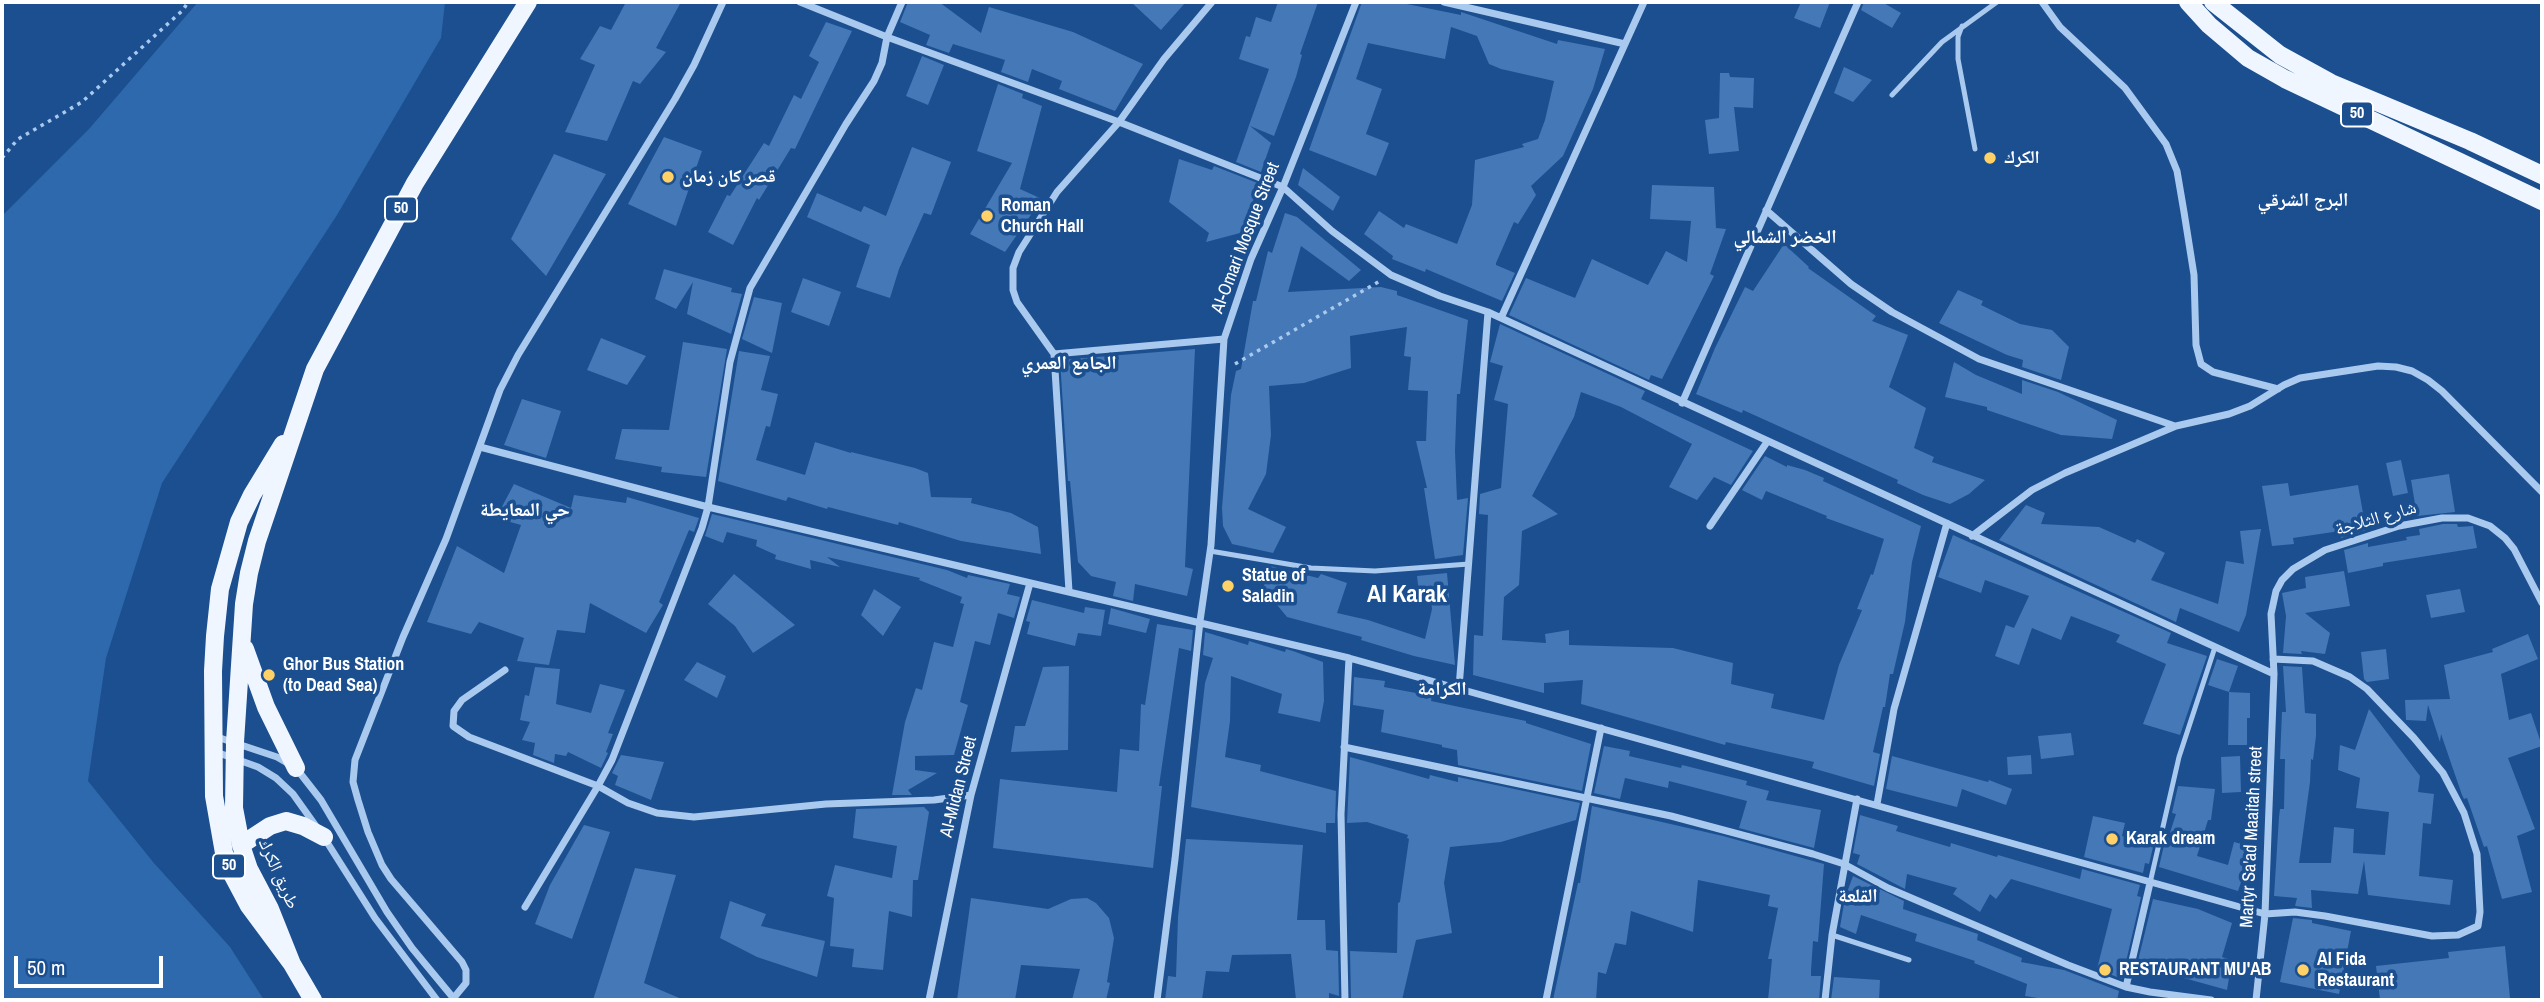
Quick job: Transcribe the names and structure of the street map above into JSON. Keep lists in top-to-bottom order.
{
  "streets": {
    "main road": ["50", "طريق الكرك"],
    "street": [
      "AI-Omari Mosque Street",
      "شارع الثلاجة",
      "AI-Midan Street",
      "Martyr Sa'ad Maaitah street"
    ]
  },
  "crossings": [
    ["50", "طريق الكرك"],
    ["شارع الثلاجة", "Martyr Sa'ad Maaitah street"]
  ],
  "districts": [
    "البرج الشرقي",
    "الخضر الشمالي",
    "الجامع العمري",
    "حي المعايطة",
    "Al Karak",
    "الكرامة",
    "القلعة"
  ],
  "places": [
    "الكرك",
    "قصر كان زمان",
    "Roman Church Hall",
    "Statue of Saladin",
    "Ghor Bus Station (to Dead Sea)",
    "Karak dream",
    "RESTAURANT MU'AB",
    "Al Fida Restaurant"
  ],
  "scale_bar": "50 m"
}
